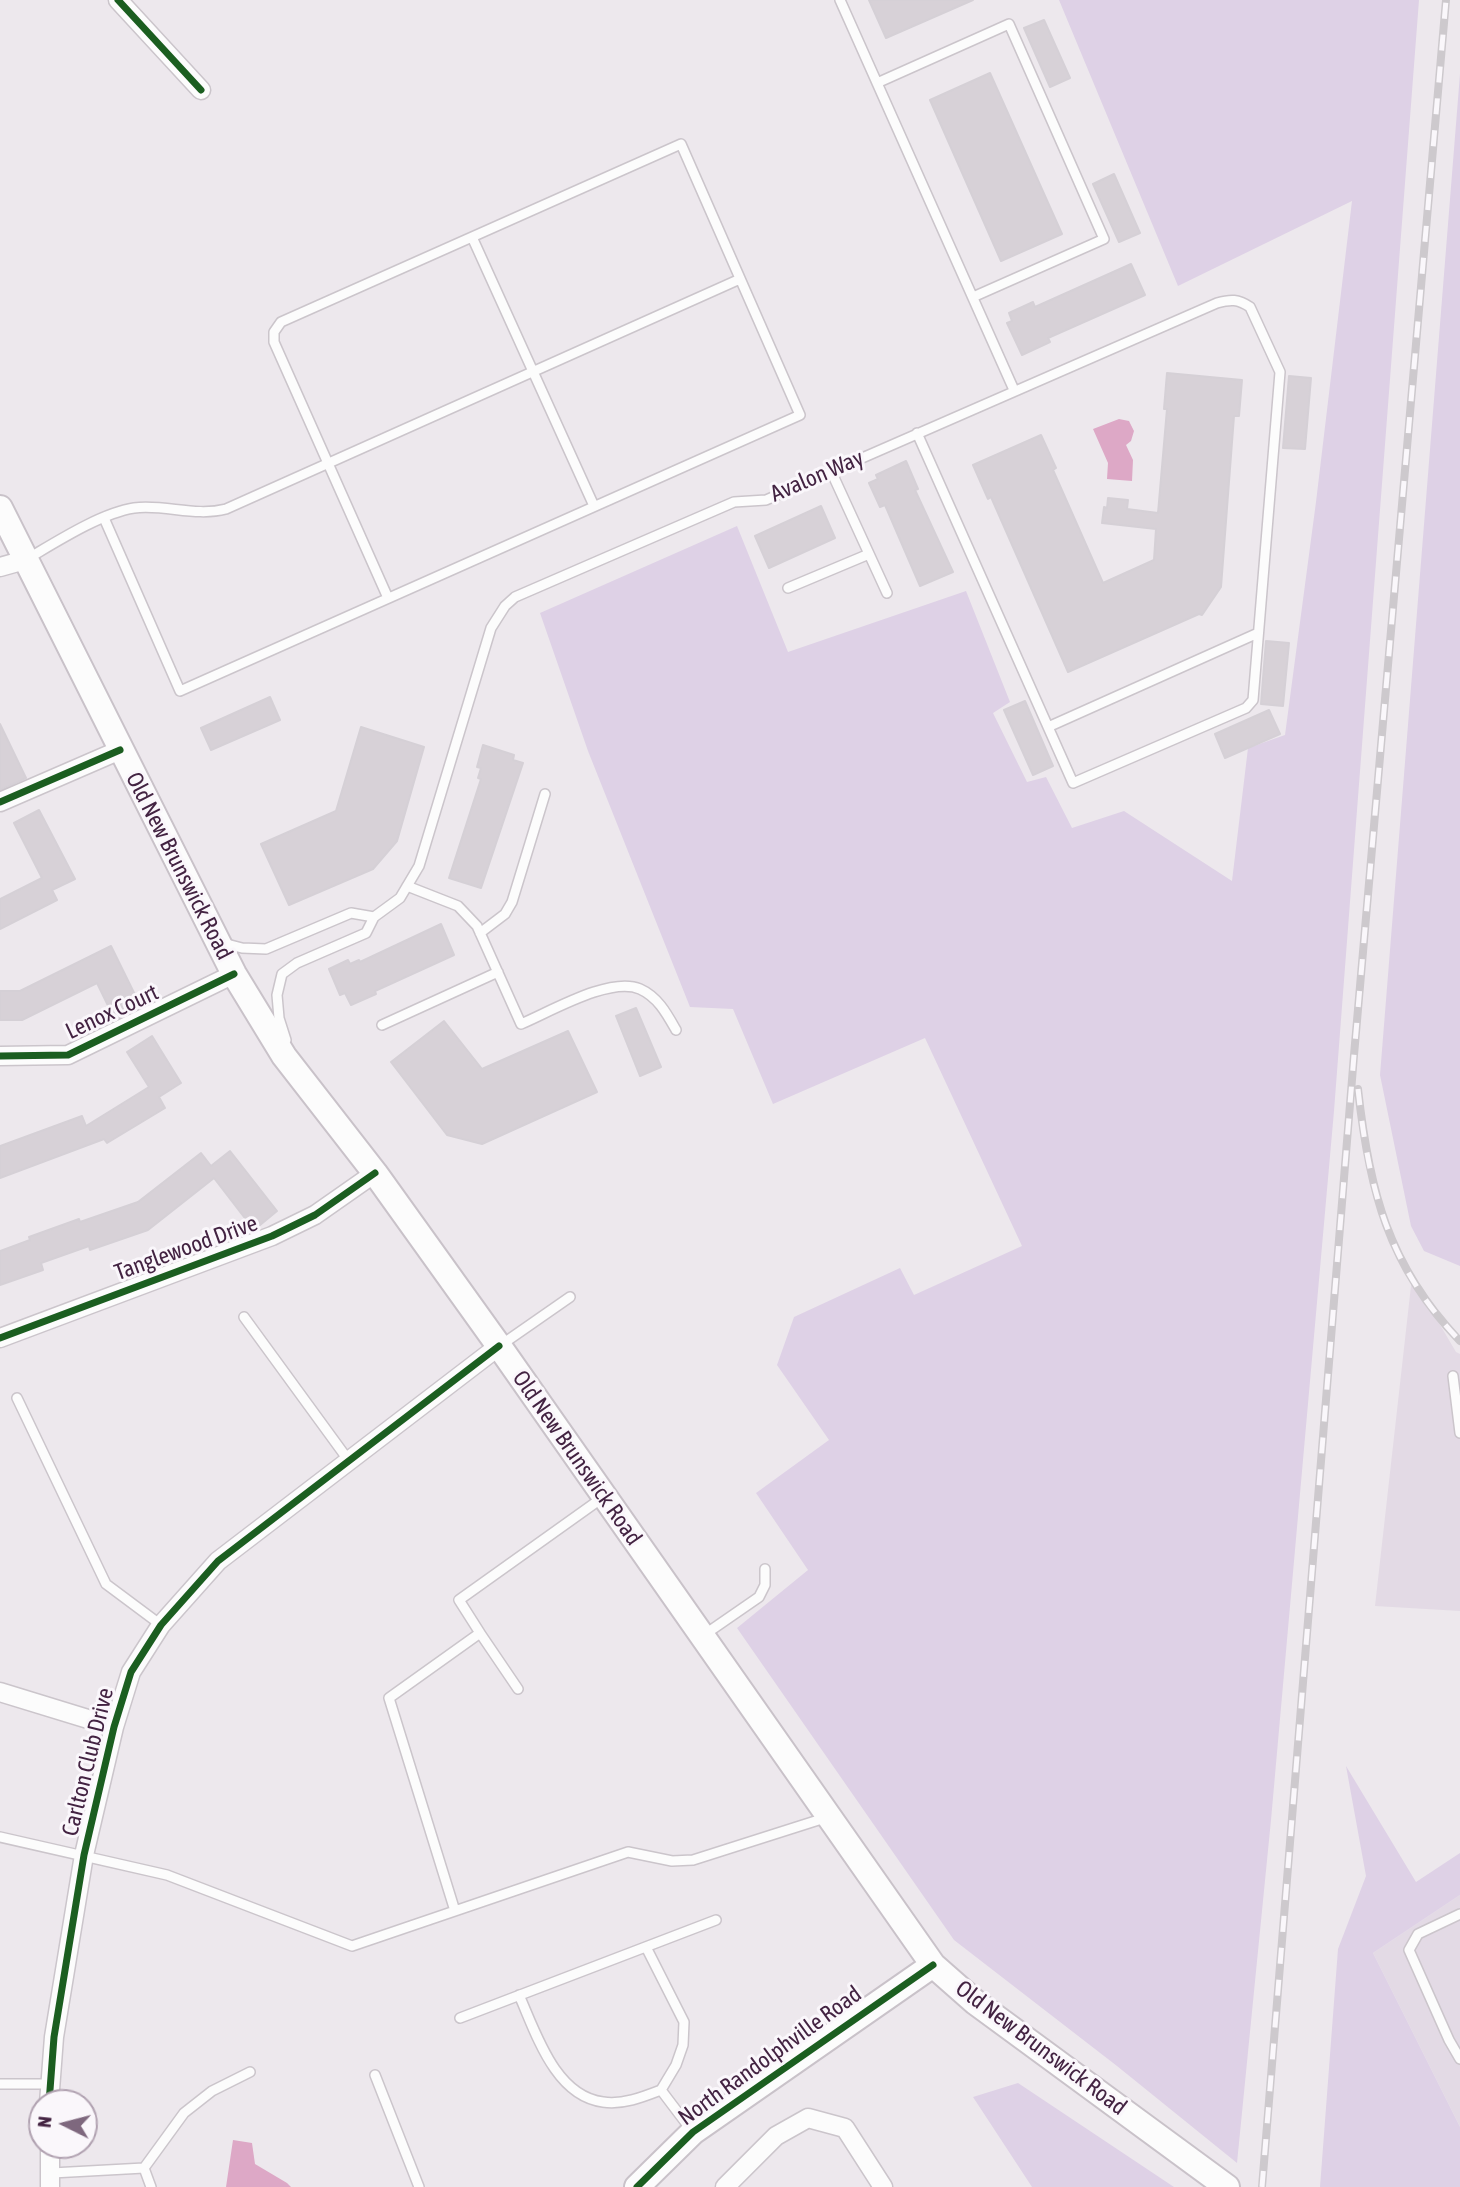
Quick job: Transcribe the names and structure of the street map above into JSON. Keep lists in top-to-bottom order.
{
  "streets": {
    "main road": ["Old New Brunswick Road", "North Randolphville Road"],
    "street": ["Lenox Court", "Tanglewood Drive", "Carlton Club Drive"],
    "lane": ["Avalon Way"]
  },
  "crossings": [
    ["Avalon Way", "Old New Brunswick Road"],
    ["Old New Brunswick Road", "Lenox Court"],
    ["Old New Brunswick Road", "Tanglewood Drive"],
    ["Old New Brunswick Road", "Carlton Club Drive"],
    ["Old New Brunswick Road", "North Randolphville Road"]
  ],
  "north": "left"
}
